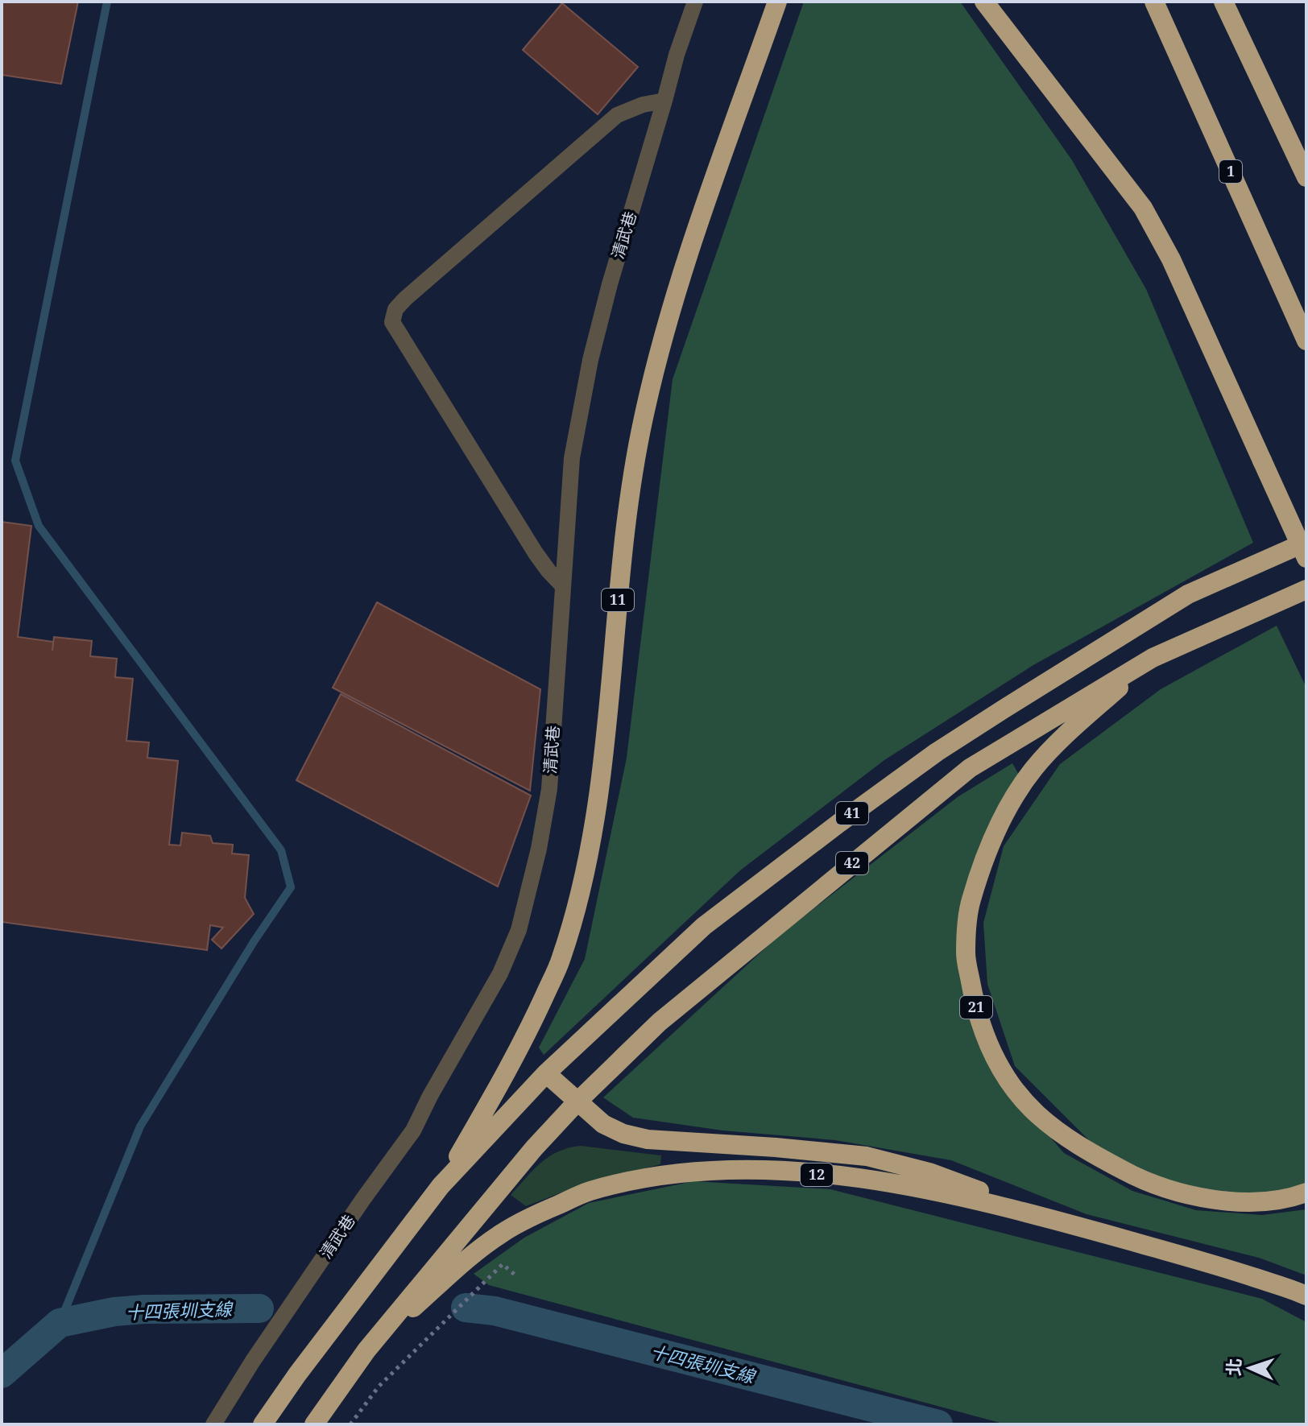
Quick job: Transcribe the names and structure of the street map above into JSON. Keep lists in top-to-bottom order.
{
  "streets": {
    "highway": [
      "1",
      "11",
      "41",
      "42",
      "21",
      "12"
    ],
    "lane": ["清武巷"]
  },
  "crossings": [
    ["42", "21"]
  ],
  "water": ["十四張圳支線"],
  "north": "left"
}
